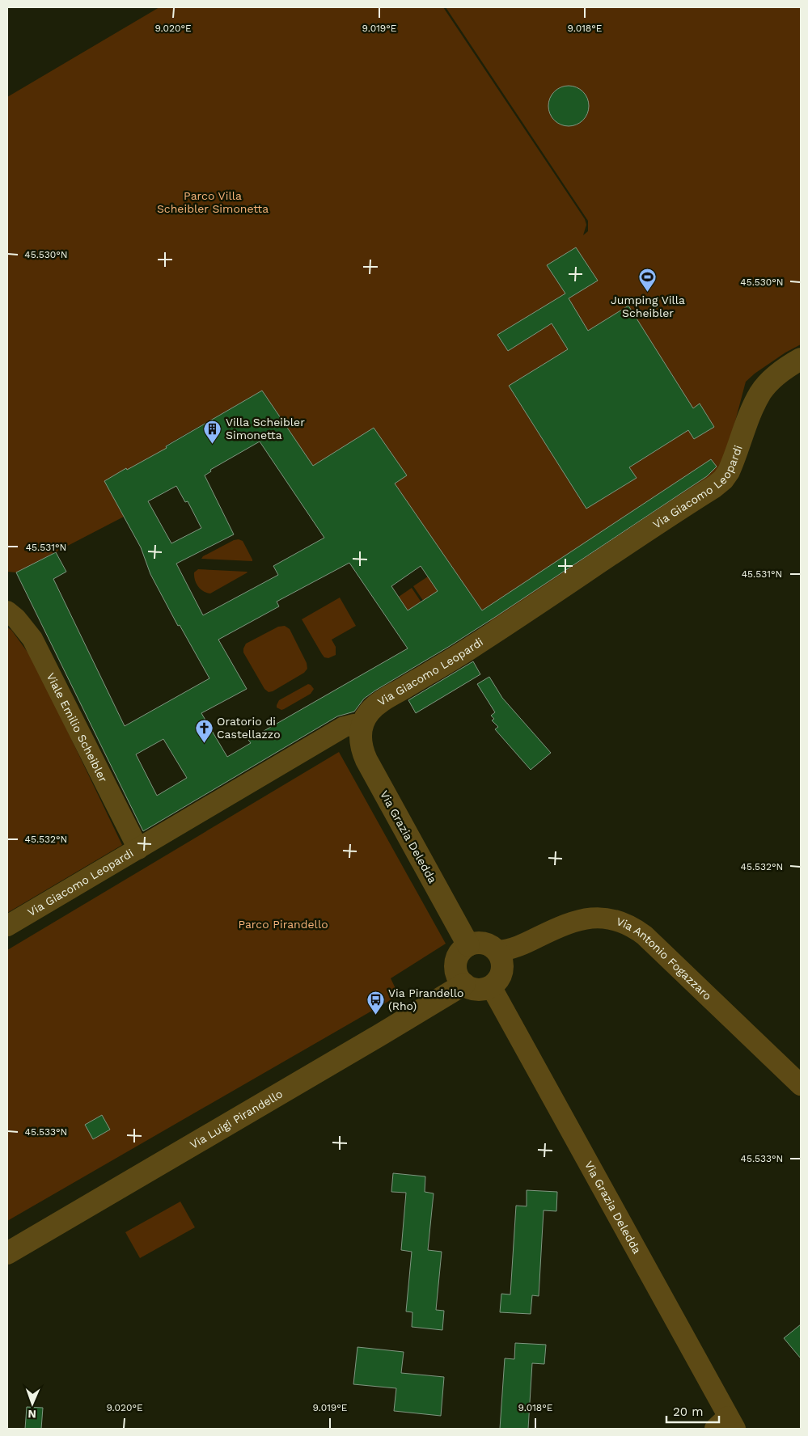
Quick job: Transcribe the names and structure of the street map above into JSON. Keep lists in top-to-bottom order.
{
  "streets": {
    "street": [
      "Via Giacomo Leopardi",
      "Viale Emilio Scheibler",
      "Via Grazia Deledda",
      "Via Antonio Fogazzaro",
      "Via Luigi Pirandello"
    ]
  },
  "crossings": [
    ["Via Giacomo Leopardi", "Viale Emilio Scheibler"],
    ["Via Giacomo Leopardi", "Via Grazia Deledda"],
    ["Via Grazia Deledda", "Via Antonio Fogazzaro"],
    ["Via Grazia Deledda", "Via Luigi Pirandello"],
    ["Via Antonio Fogazzaro", "Via Luigi Pirandello"]
  ],
  "parks": ["Parco Villa Scheibler Simonetta", "Parco Pirandello"],
  "places": {
    "sports": ["Jumping Villa Scheibler"],
    "building": ["Villa Scheibler Simonetta"],
    "church": ["Oratorio di Castellazzo"],
    "bus stop": ["Via Pirandello (Rho)"]
  },
  "scale_bar": "20 m",
  "north": "bottom",
  "coordinates": [
    "9.020°E",
    "9.019°E",
    "9.018°E",
    "45.530°N",
    "45.531°N",
    "45.532°N",
    "45.533°N"
  ]
}
